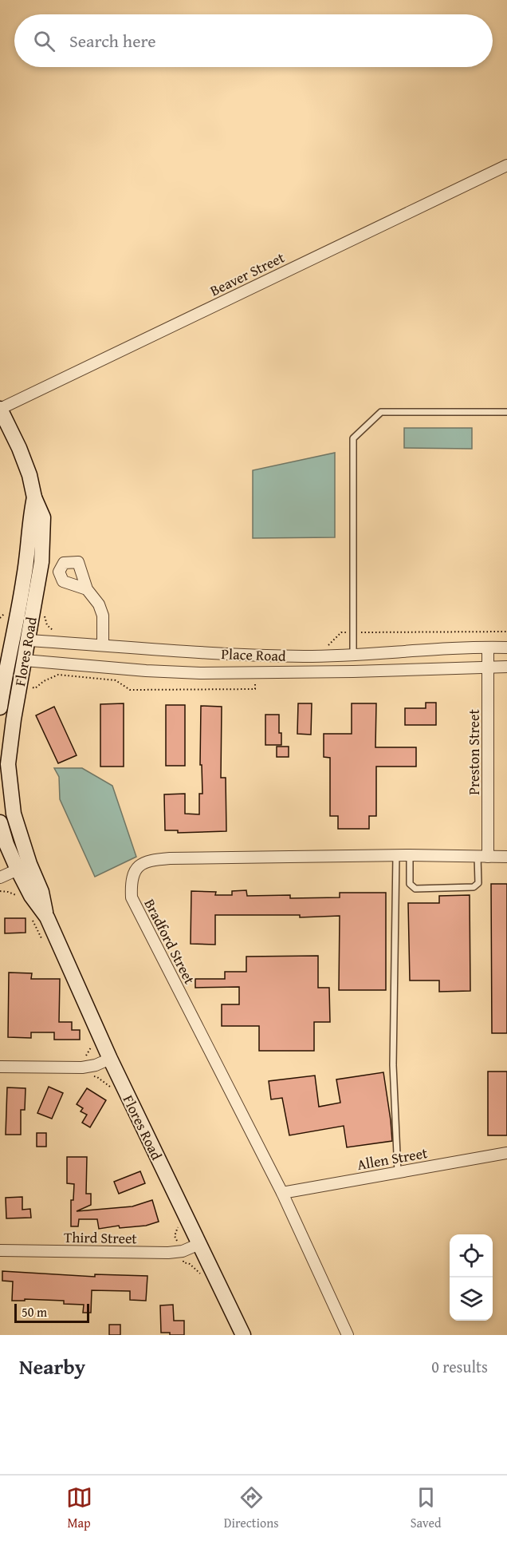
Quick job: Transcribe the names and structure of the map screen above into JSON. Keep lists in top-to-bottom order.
{
  "streets": {
    "main road": ["Flores Road", "Place Road"],
    "street": [
      "Beaver Street",
      "Preston Street",
      "Bradford Street",
      "Allen Street",
      "Third Street"
    ]
  },
  "crossings": [
    ["Beaver Street", "Flores Road"],
    ["Flores Road", "Place Road"],
    ["Flores Road", "Third Street"],
    ["Place Road", "Preston Street"],
    ["Preston Street", "Bradford Street"],
    ["Bradford Street", "Allen Street"]
  ],
  "scale_bar": "50 m",
  "page": {
    "search": "Search here",
    "scale": "50 m",
    "heading": ["Nearby", "0 results"],
    "nav": ["Map", "Directions", "Saved"]
  }
}
